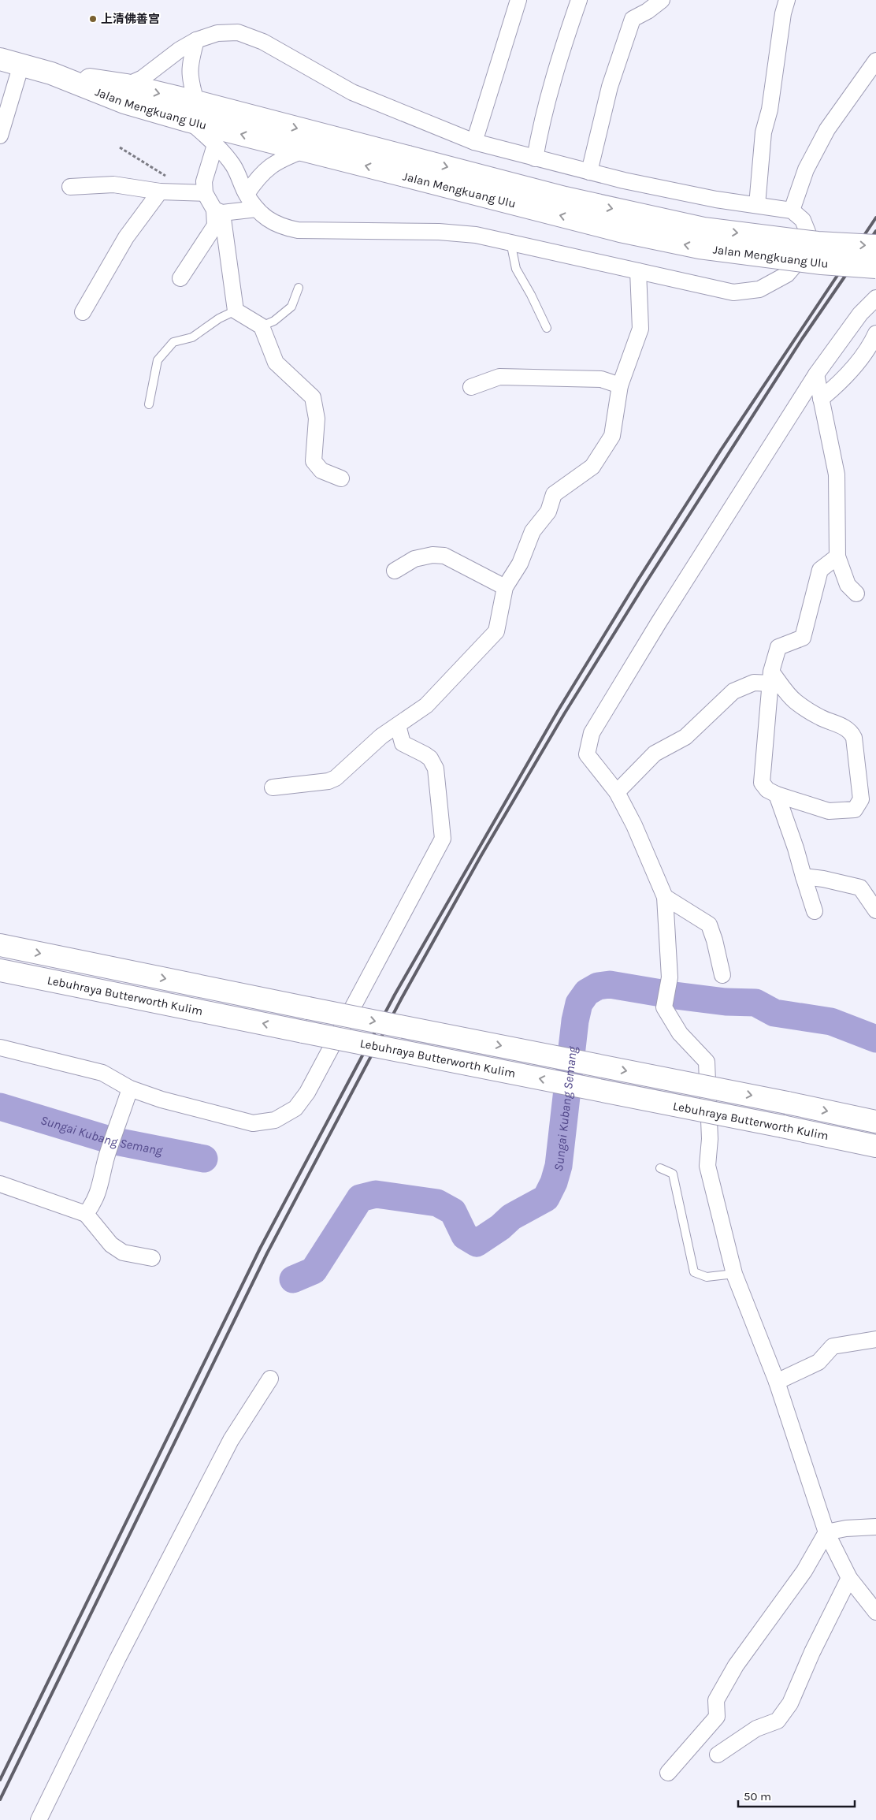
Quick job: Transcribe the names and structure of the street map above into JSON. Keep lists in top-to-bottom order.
{
  "streets": {
    "main road": ["Jalan Mengkuang Ulu", "Lebuhraya Butterworth Kulim"]
  },
  "water": ["Sungai Kubang Semang"],
  "places": ["上清佛善宫"],
  "scale_bar": "50 m"
}
